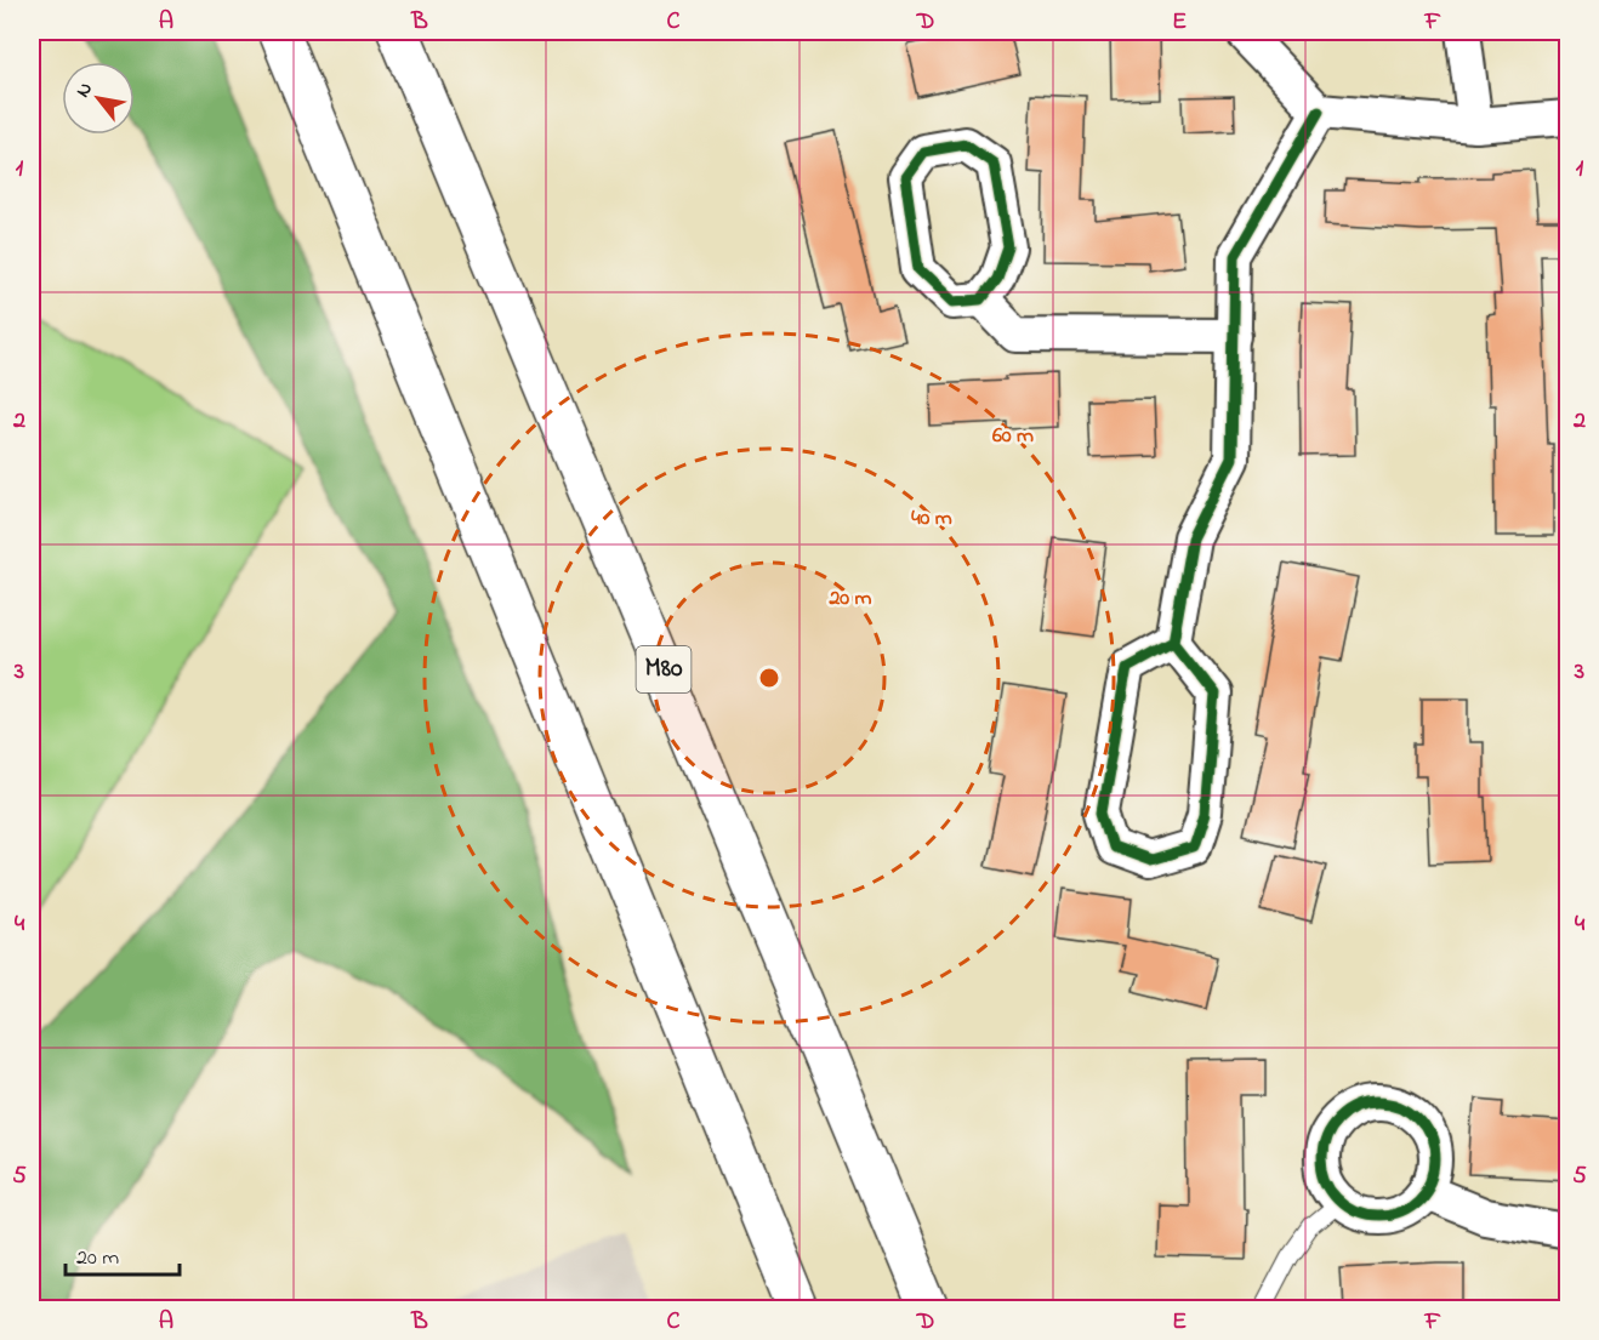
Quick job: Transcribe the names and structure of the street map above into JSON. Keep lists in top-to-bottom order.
{
  "streets": {
    "highway": ["M80"]
  },
  "scale_bar": "20 m",
  "north": "top left",
  "grid": {
    "columns": [
      "A",
      "B",
      "C",
      "D",
      "E",
      "F"
    ],
    "rows": [
      "1",
      "2",
      "3",
      "4",
      "5"
    ]
  },
  "rings": ["60 m", "40 m", "20 m"]
}
